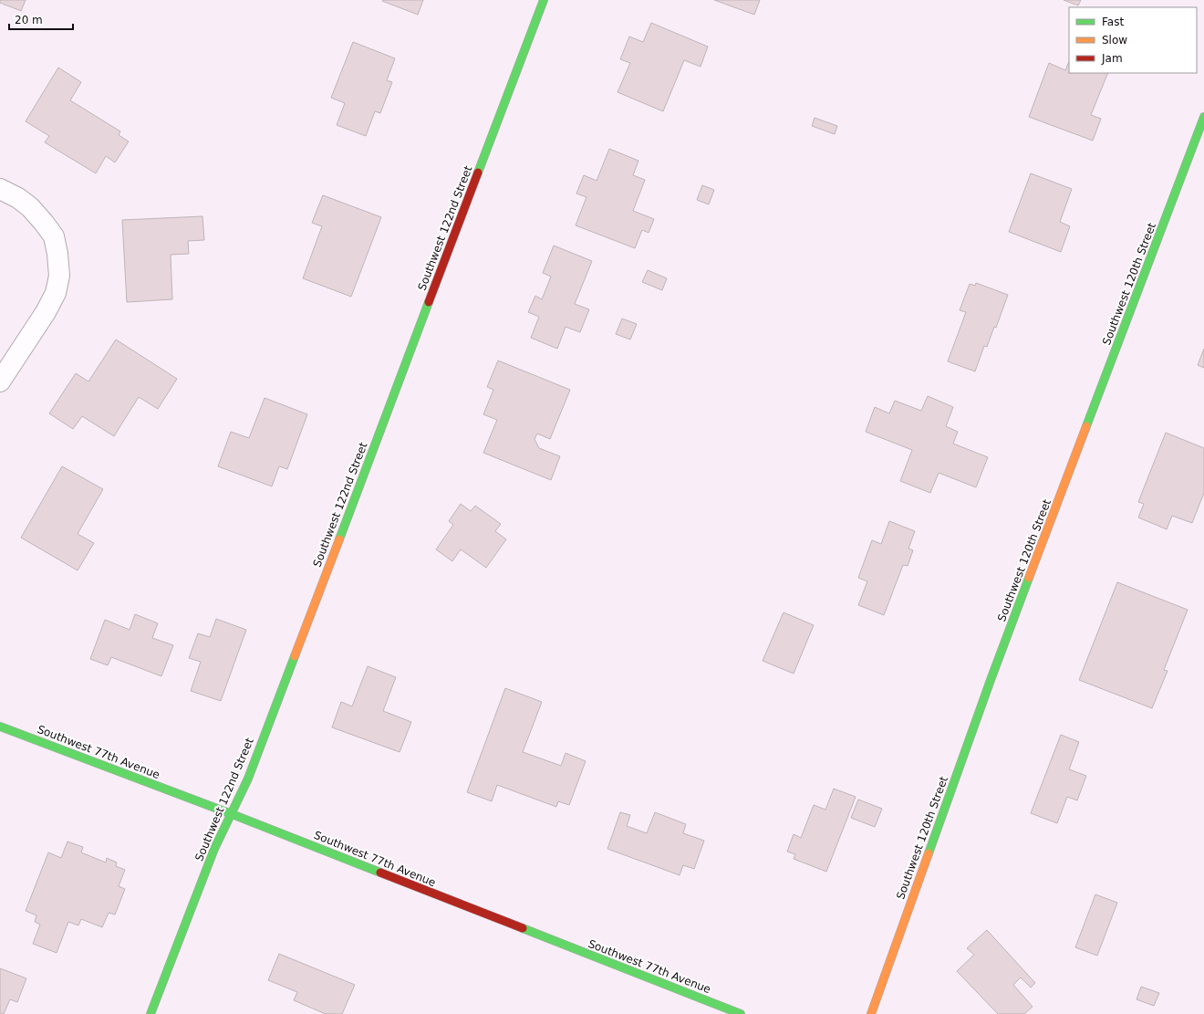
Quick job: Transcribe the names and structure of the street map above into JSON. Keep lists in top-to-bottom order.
{
  "streets": {
    "street": ["Southwest 122nd Street", "Southwest 120th Street", "Southwest 77th Avenue"]
  },
  "crossings": [
    ["Southwest 122nd Street", "Southwest 77th Avenue"]
  ],
  "legend": ["Fast", "Slow", "Jam"],
  "scale_bar": "20 m"
}
